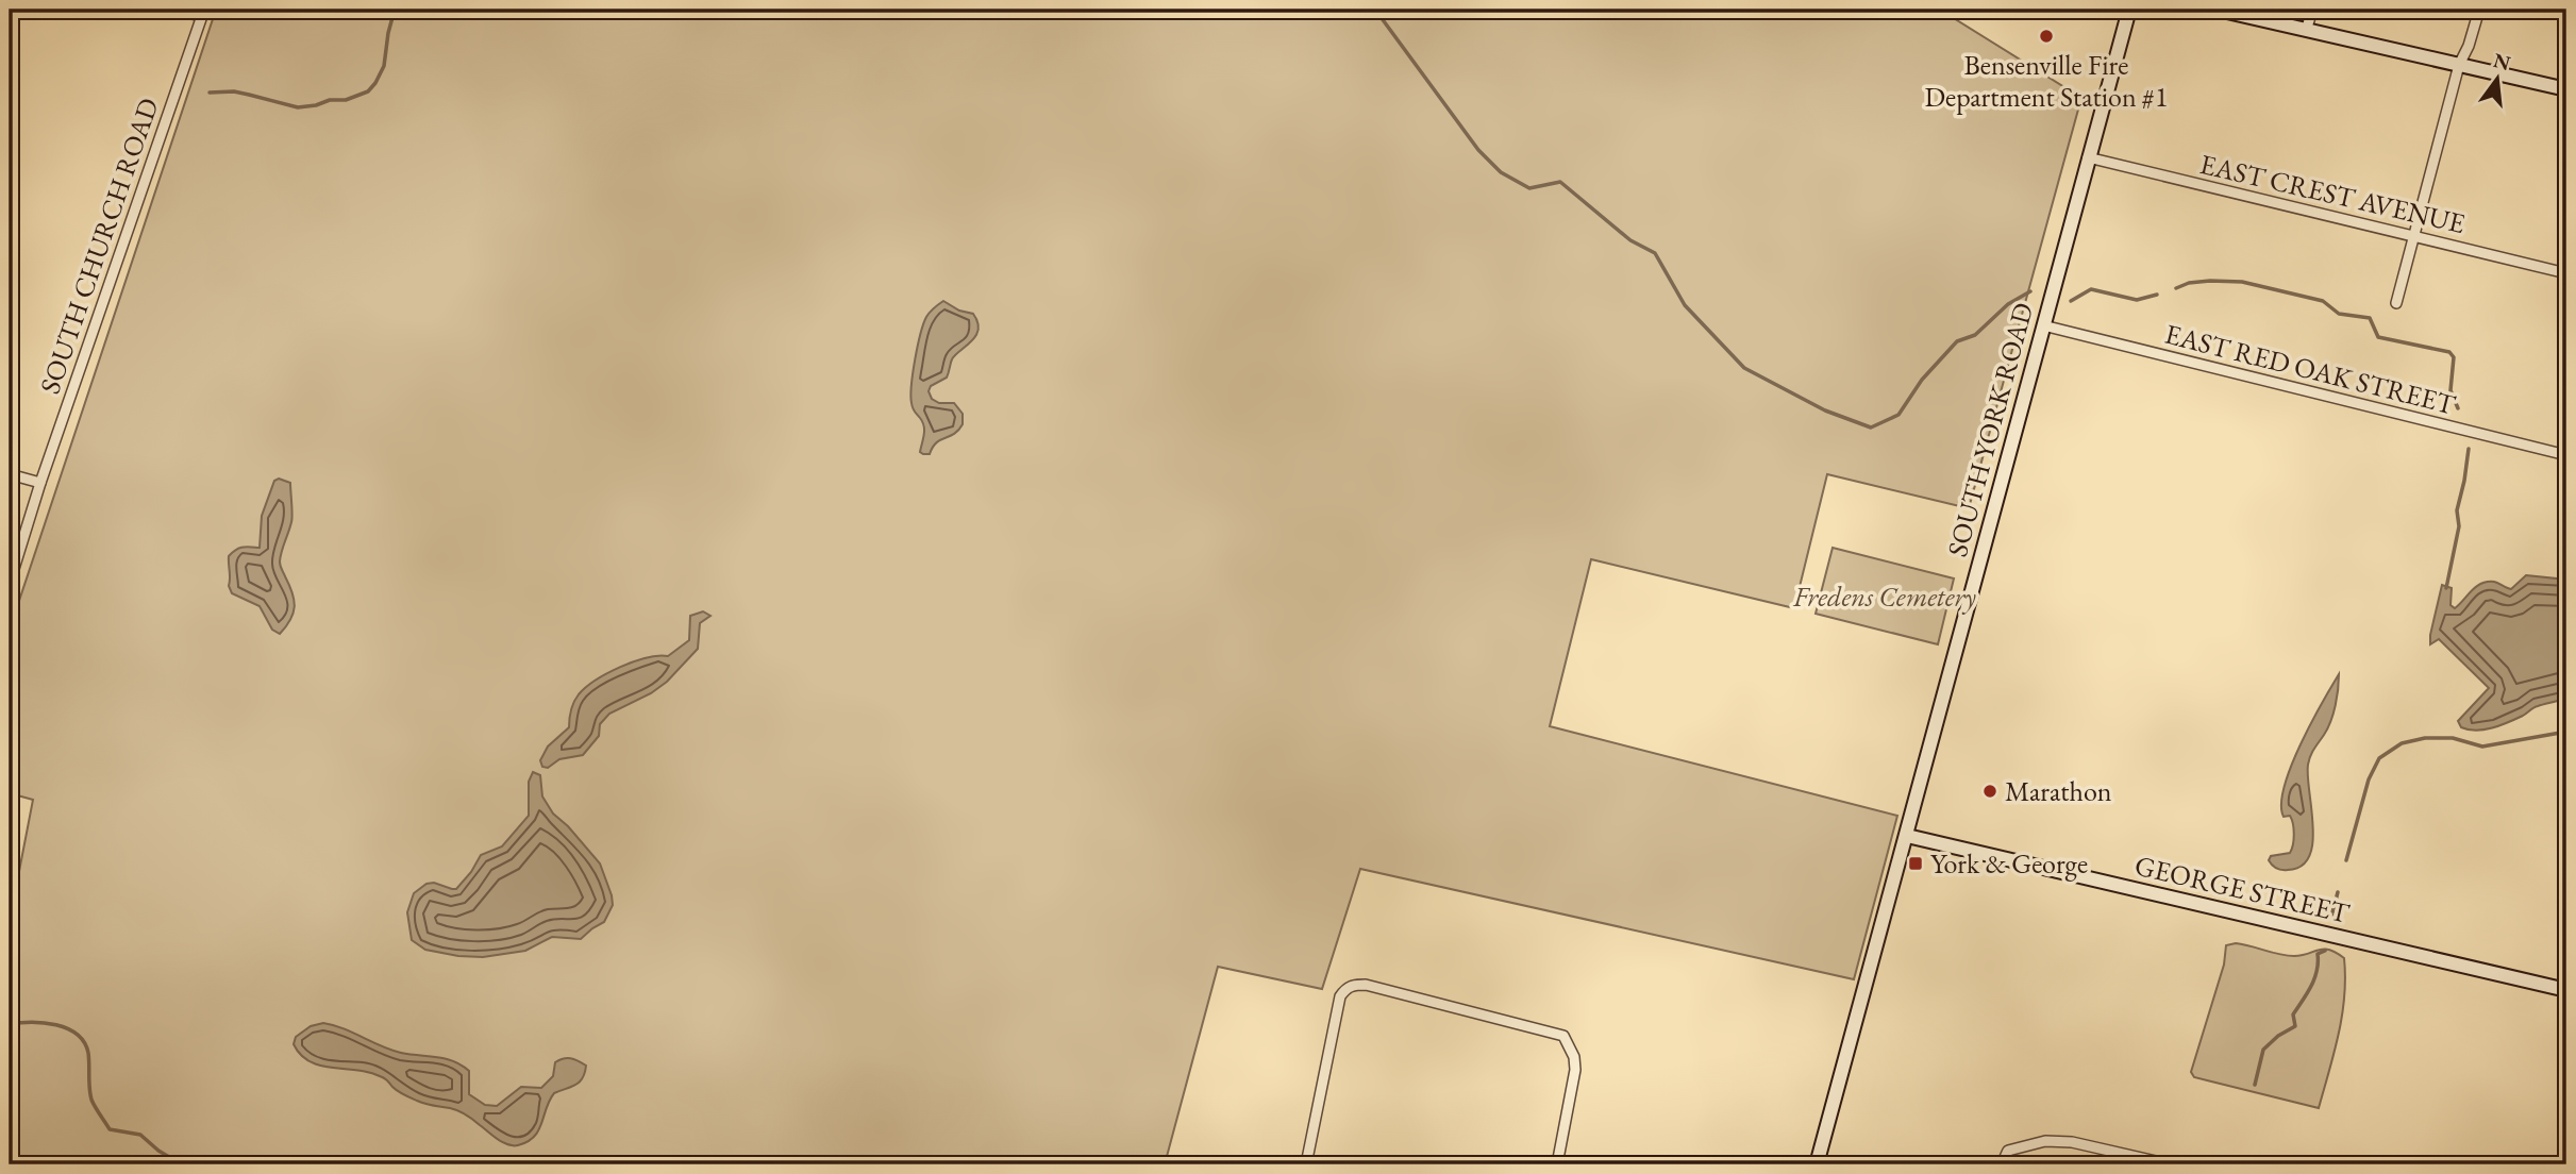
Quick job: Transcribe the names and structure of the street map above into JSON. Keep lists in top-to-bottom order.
{
  "streets": {
    "main road": ["SOUTH YORK ROAD", "GEORGE STREET"],
    "street": ["EAST CREST AVENUE", "SOUTH CHURCH ROAD", "EAST RED OAK STREET"]
  },
  "crossings": [
    ["EAST CREST AVENUE", "SOUTH YORK ROAD"],
    ["EAST RED OAK STREET", "SOUTH YORK ROAD"],
    ["SOUTH YORK ROAD", "GEORGE STREET"]
  ],
  "parks": ["Fredens Cemetery"],
  "places": {
    "other": ["Bensenville Fire Department Station #1", "Marathon"],
    "transit": ["York & George"]
  },
  "north": "top"
}
